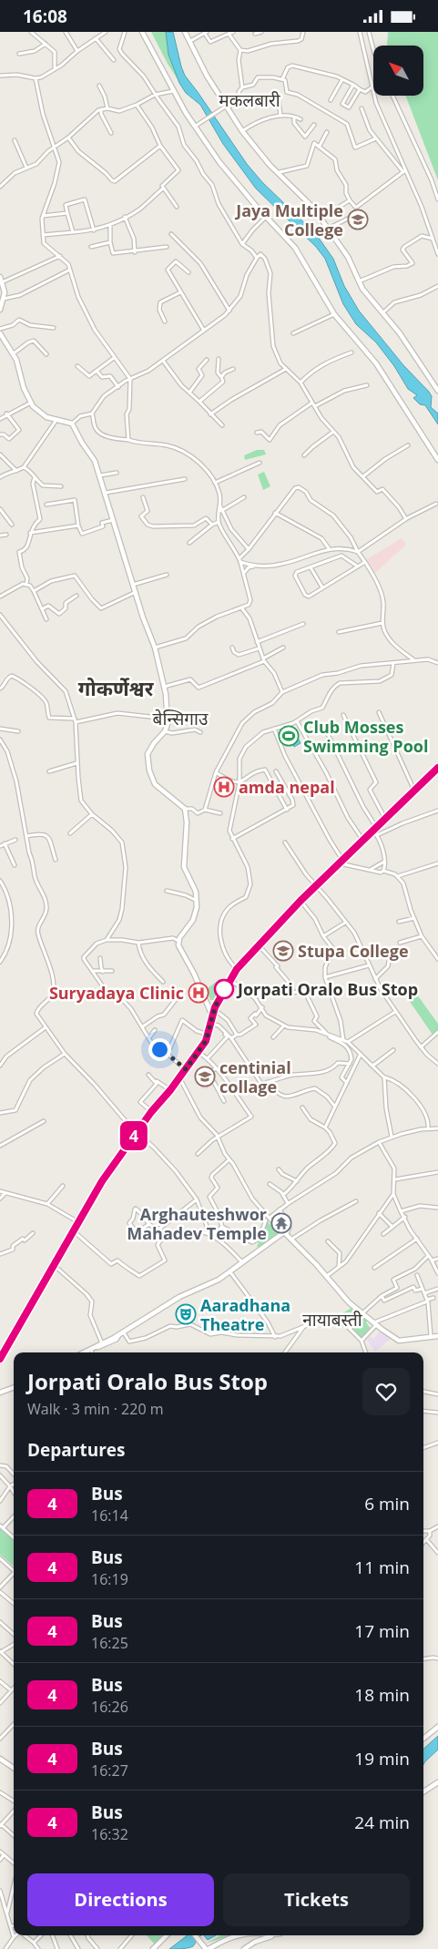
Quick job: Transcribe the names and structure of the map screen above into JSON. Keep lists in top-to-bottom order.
{
  "districts": [
    "मकलबारी",
    "गोकर्णेश्वर",
    "बेन्सिगाउ",
    "नायाबस्ती"
  ],
  "places": {
    "school or university": ["Jaya Multiple College", "Stupa College", "centinial collage"],
    "sports": ["Club Mosses Swimming Pool"],
    "hospital": ["amda nepal", "Suryadaya Clinic"],
    "other": ["Jorpati Oralo Bus Stop"],
    "temple": ["Arghauteshwor Mahadev Temple"],
    "theatre": ["Aaradhana Theatre"]
  },
  "lines": ["bus line 4"],
  "north": "top left",
  "page": {
    "status": "16:08",
    "on_map": "4",
    "heading": [
      ["Jorpati Oralo Bus Stop", "Walk · 3 min · 220 m"],
      "Departures"
    ],
    "list": [
      {
        "mark": "4",
        "name": "Bus",
        "note": "16:14",
        "value": "6 min"
      },
      {
        "mark": "4",
        "name": "Bus",
        "note": "16:19",
        "value": "11 min"
      },
      {
        "mark": "4",
        "name": "Bus",
        "note": "16:25",
        "value": "17 min"
      },
      {
        "mark": "4",
        "name": "Bus",
        "note": "16:26",
        "value": "18 min"
      },
      {
        "mark": "4",
        "name": "Bus",
        "note": "16:27",
        "value": "19 min"
      },
      {
        "mark": "4",
        "name": "Bus",
        "note": "16:32",
        "value": "24 min"
      }
    ],
    "buttons": ["Directions", "Tickets"]
  }
}
